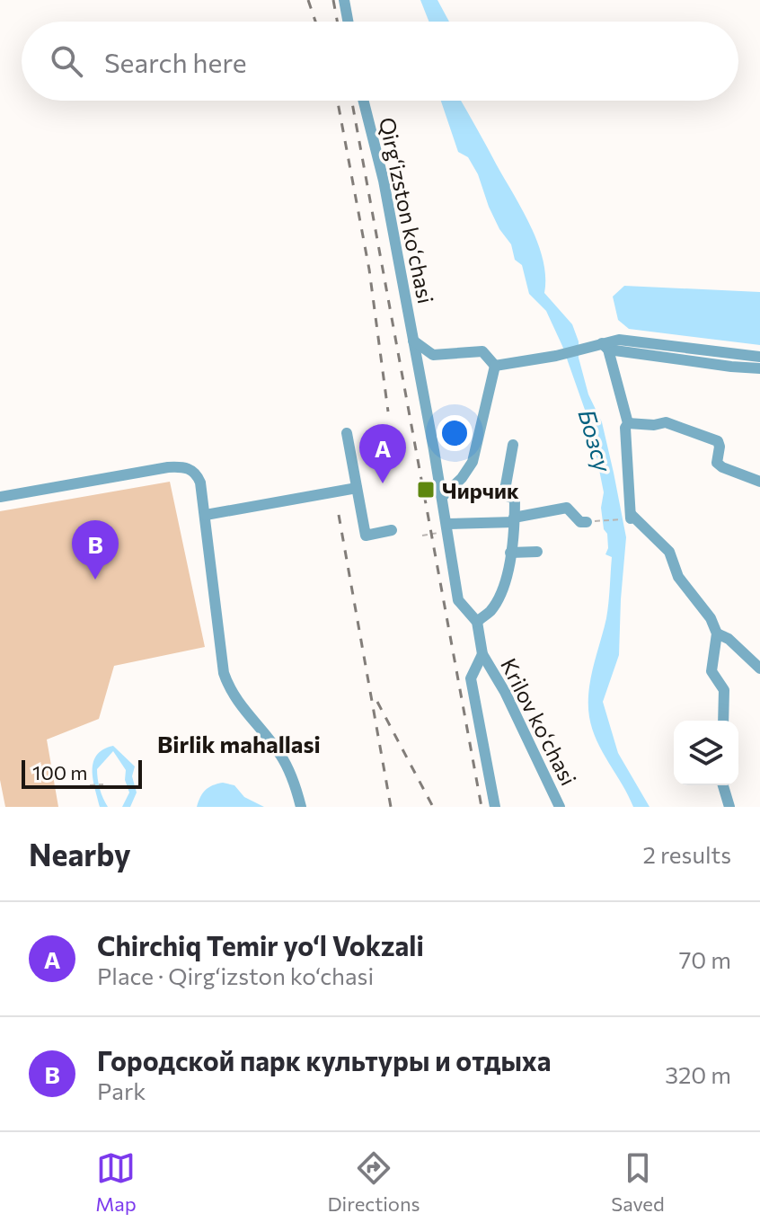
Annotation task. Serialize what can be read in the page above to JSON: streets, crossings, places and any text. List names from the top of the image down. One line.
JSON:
{"streets":{"street":["Qirg‘izston ko‘chasi","Krilov ko‘chasi"]},"crossings":[["Qirg‘izston ko‘chasi","Krilov ko‘chasi"]],"districts":["Birlik mahallasi"],"water":["Бозсу"],"places":{"transit":["Чирчик"]},"scale_bar":"100 m","page":{"search":"Search here","pins":["A","B"],"scale":"100 m","heading":["Nearby","2 results"],"list":[{"mark":"A","name":"Chirchiq Temir yo‘l Vokzali","note":"Place · Qirg‘izston ko‘chasi","value":"70 m"},{"mark":"B","name":"Городской парк культуры и отдыха","note":"Park","value":"320 m"}],"nav":["Map","Directions","Saved"]}}
